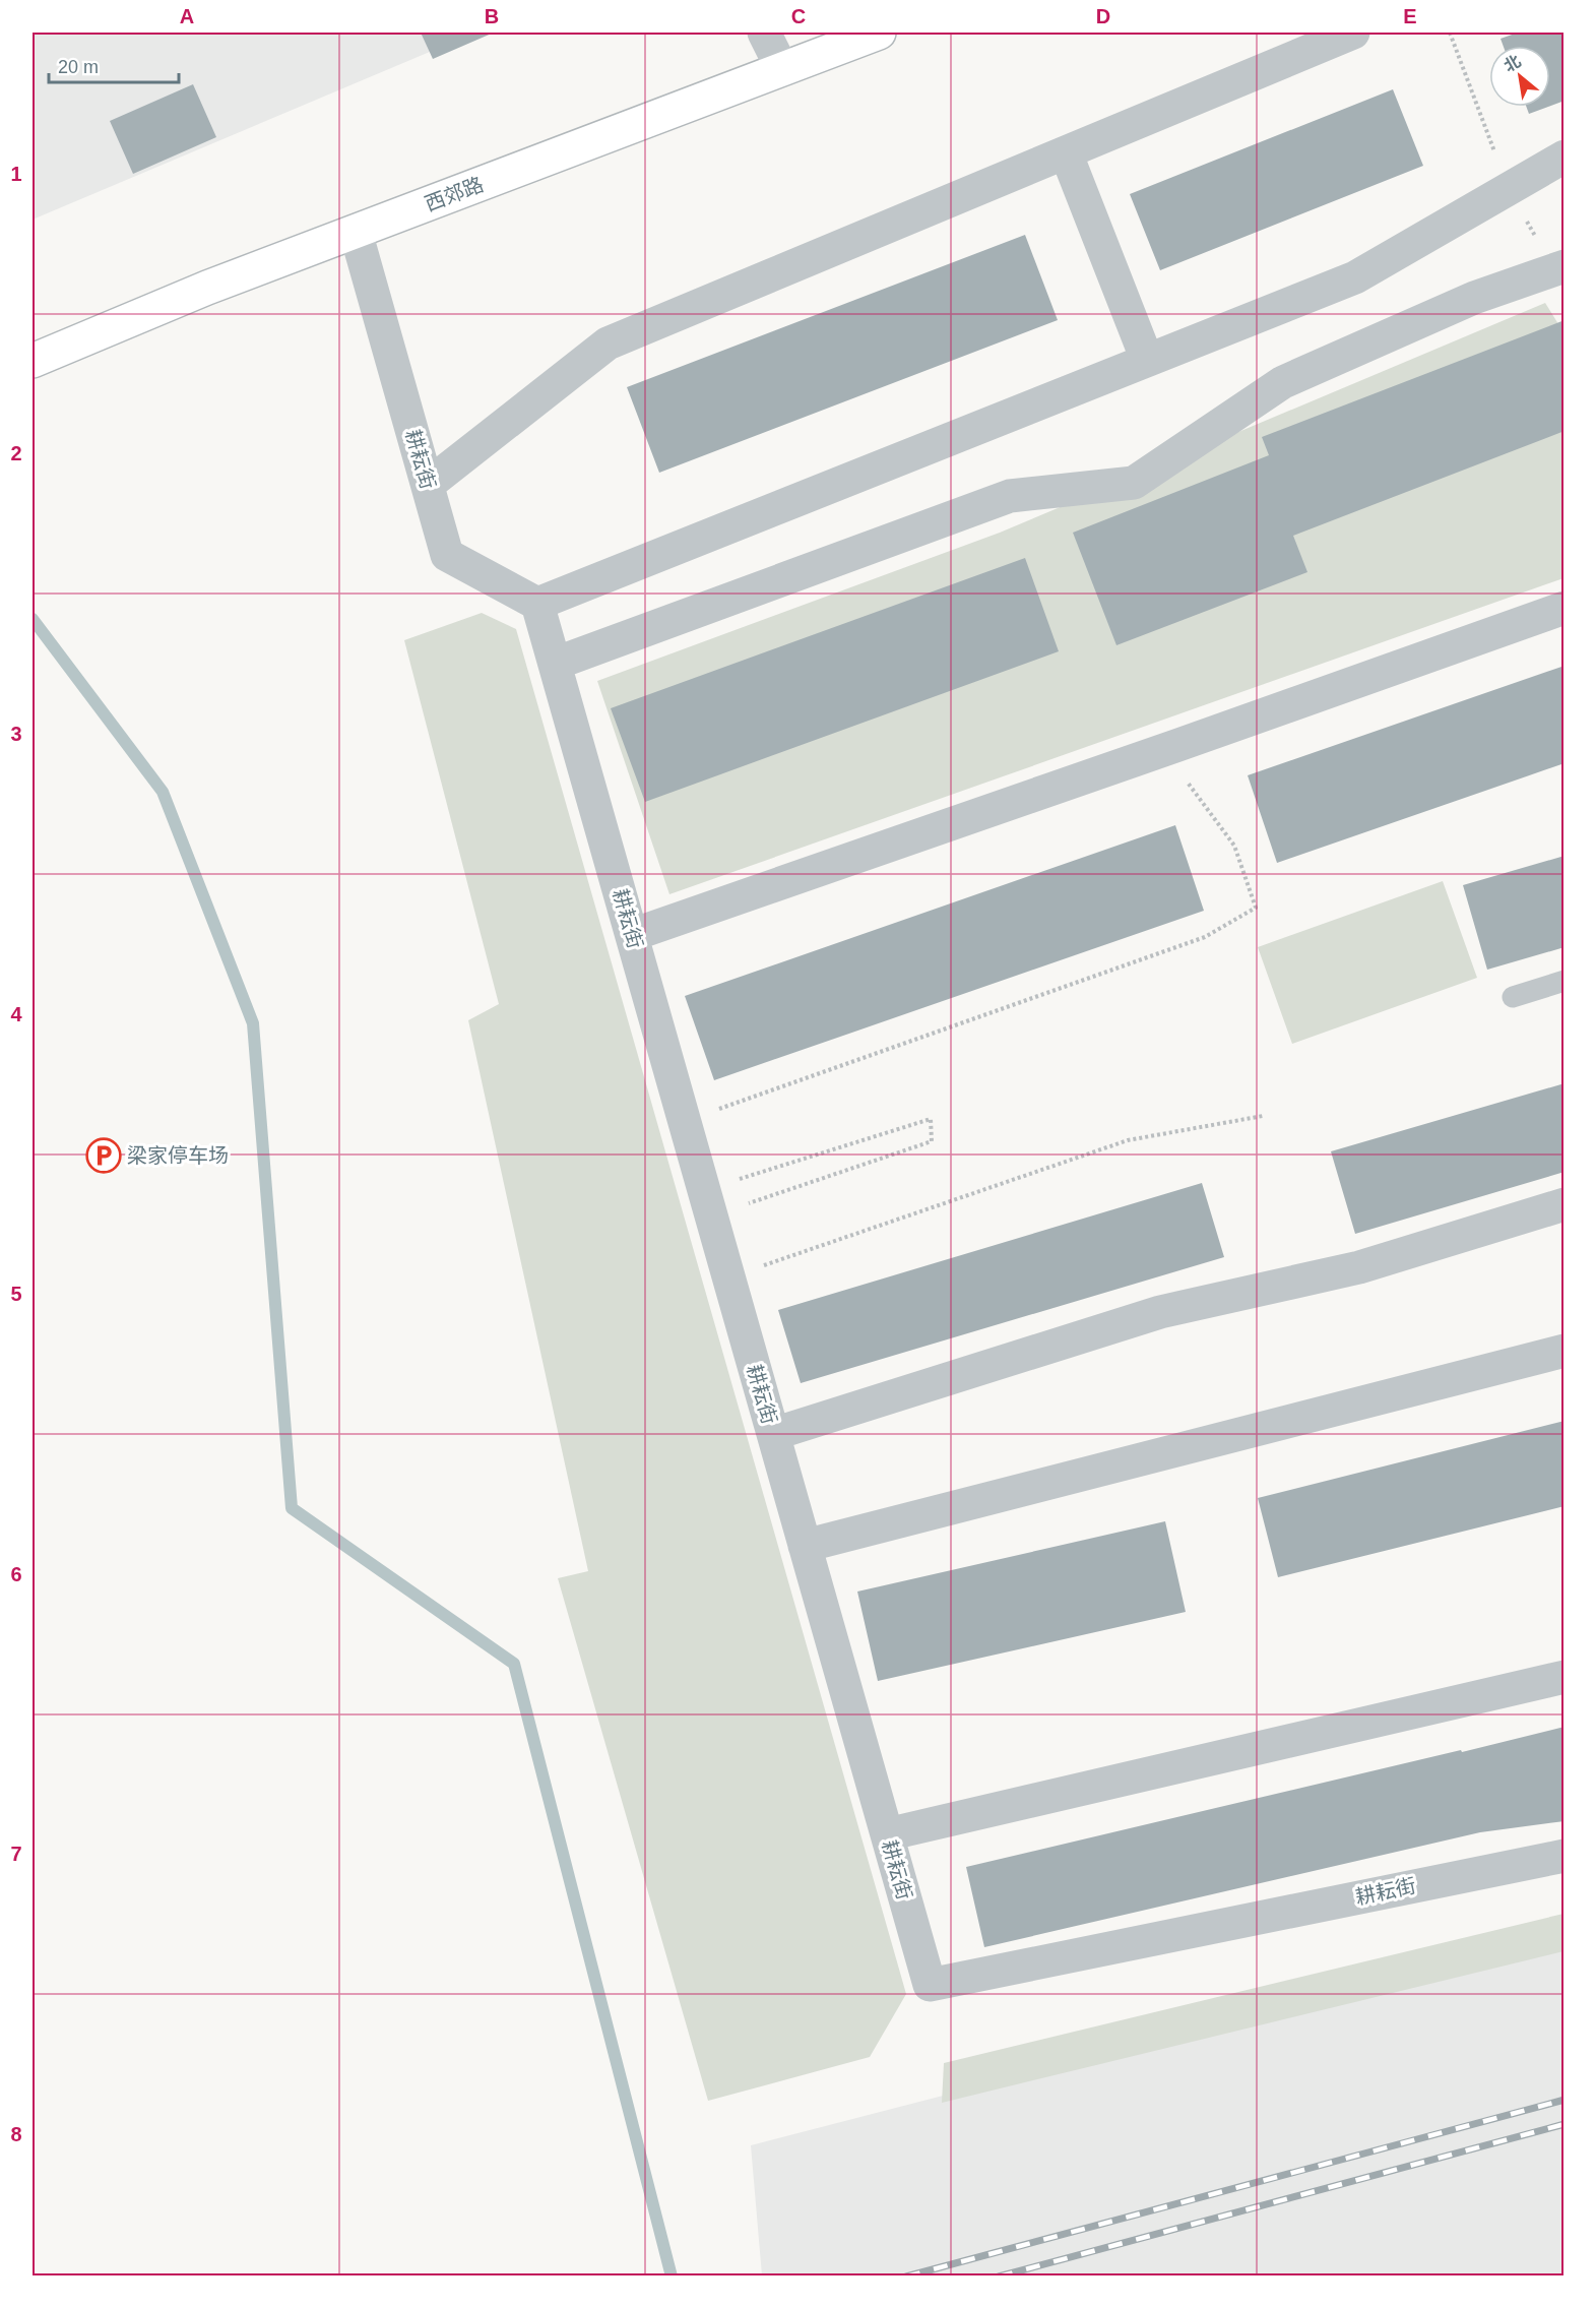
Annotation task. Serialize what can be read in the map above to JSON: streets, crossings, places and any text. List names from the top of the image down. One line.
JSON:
{"streets":{"main road":["西郊路"],"street":["耕耘街"]},"crossings":[["西郊路","耕耘街"]],"places":{"parking":["梁家停车场"]},"scale_bar":"20 m","north":"top left","grid":{"columns":["A","B","C","D","E"],"rows":["1","2","3","4","5","6","7","8"]}}
